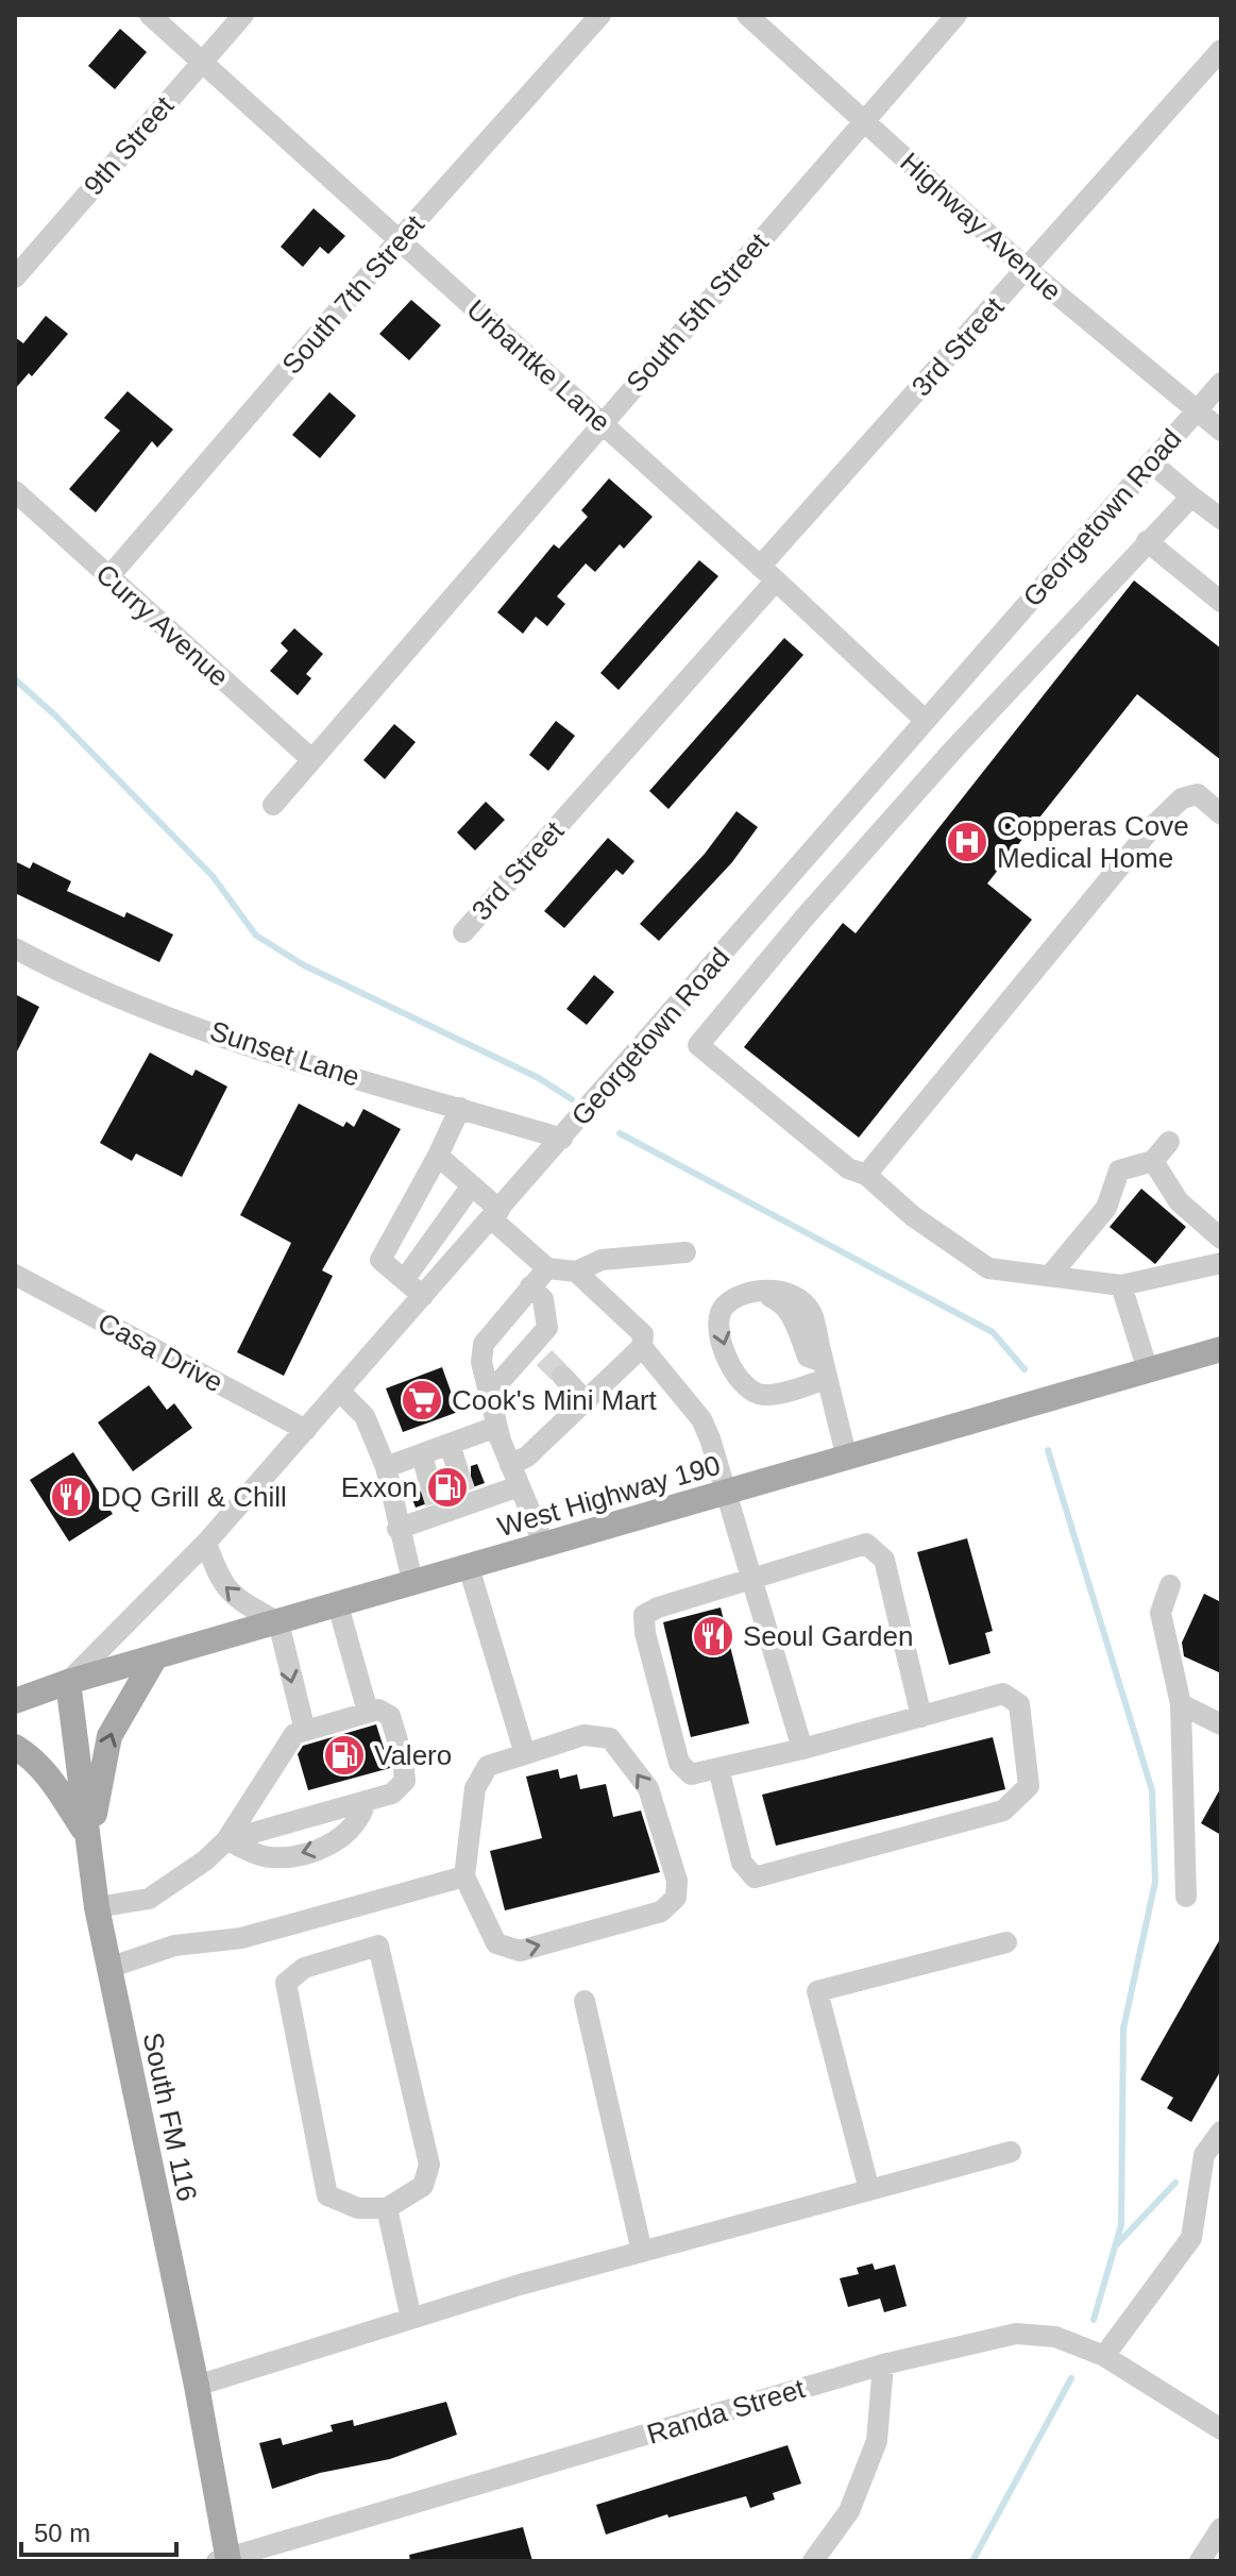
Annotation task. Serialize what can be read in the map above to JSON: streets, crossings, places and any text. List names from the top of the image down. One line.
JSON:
{"streets":{"main road":["West Highway 190","South FM 116"],"street":["9th Street","Highway Avenue","South 7th Street","South 5th Street","3rd Street","Urbantke Lane","Georgetown Road","Curry Avenue","Sunset Lane","Casa Drive","Randa Street"]},"crossings":[["9th Street","Urbantke Lane"],["Highway Avenue","South 5th Street"],["Highway Avenue","3rd Street"],["Highway Avenue","Georgetown Road"],["South 7th Street","Urbantke Lane"],["South 7th Street","Curry Avenue"],["South 5th Street","Urbantke Lane"],["South 5th Street","Curry Avenue"],["3rd Street","Urbantke Lane"],["Urbantke Lane","Georgetown Road"],["Georgetown Road","Sunset Lane"],["Georgetown Road","Casa Drive"],["Georgetown Road","West Highway 190"],["Georgetown Road","South FM 116"],["West Highway 190","South FM 116"],["South FM 116","Randa Street"]],"places":{"hospital":["Copperas Cove Medical Home"],"supermarket":["Cook's Mini Mart"],"fuel station":["Exxon","Valero"],"restaurant":["DQ Grill & Chill","Seoul Garden"]},"scale_bar":"50 m"}
